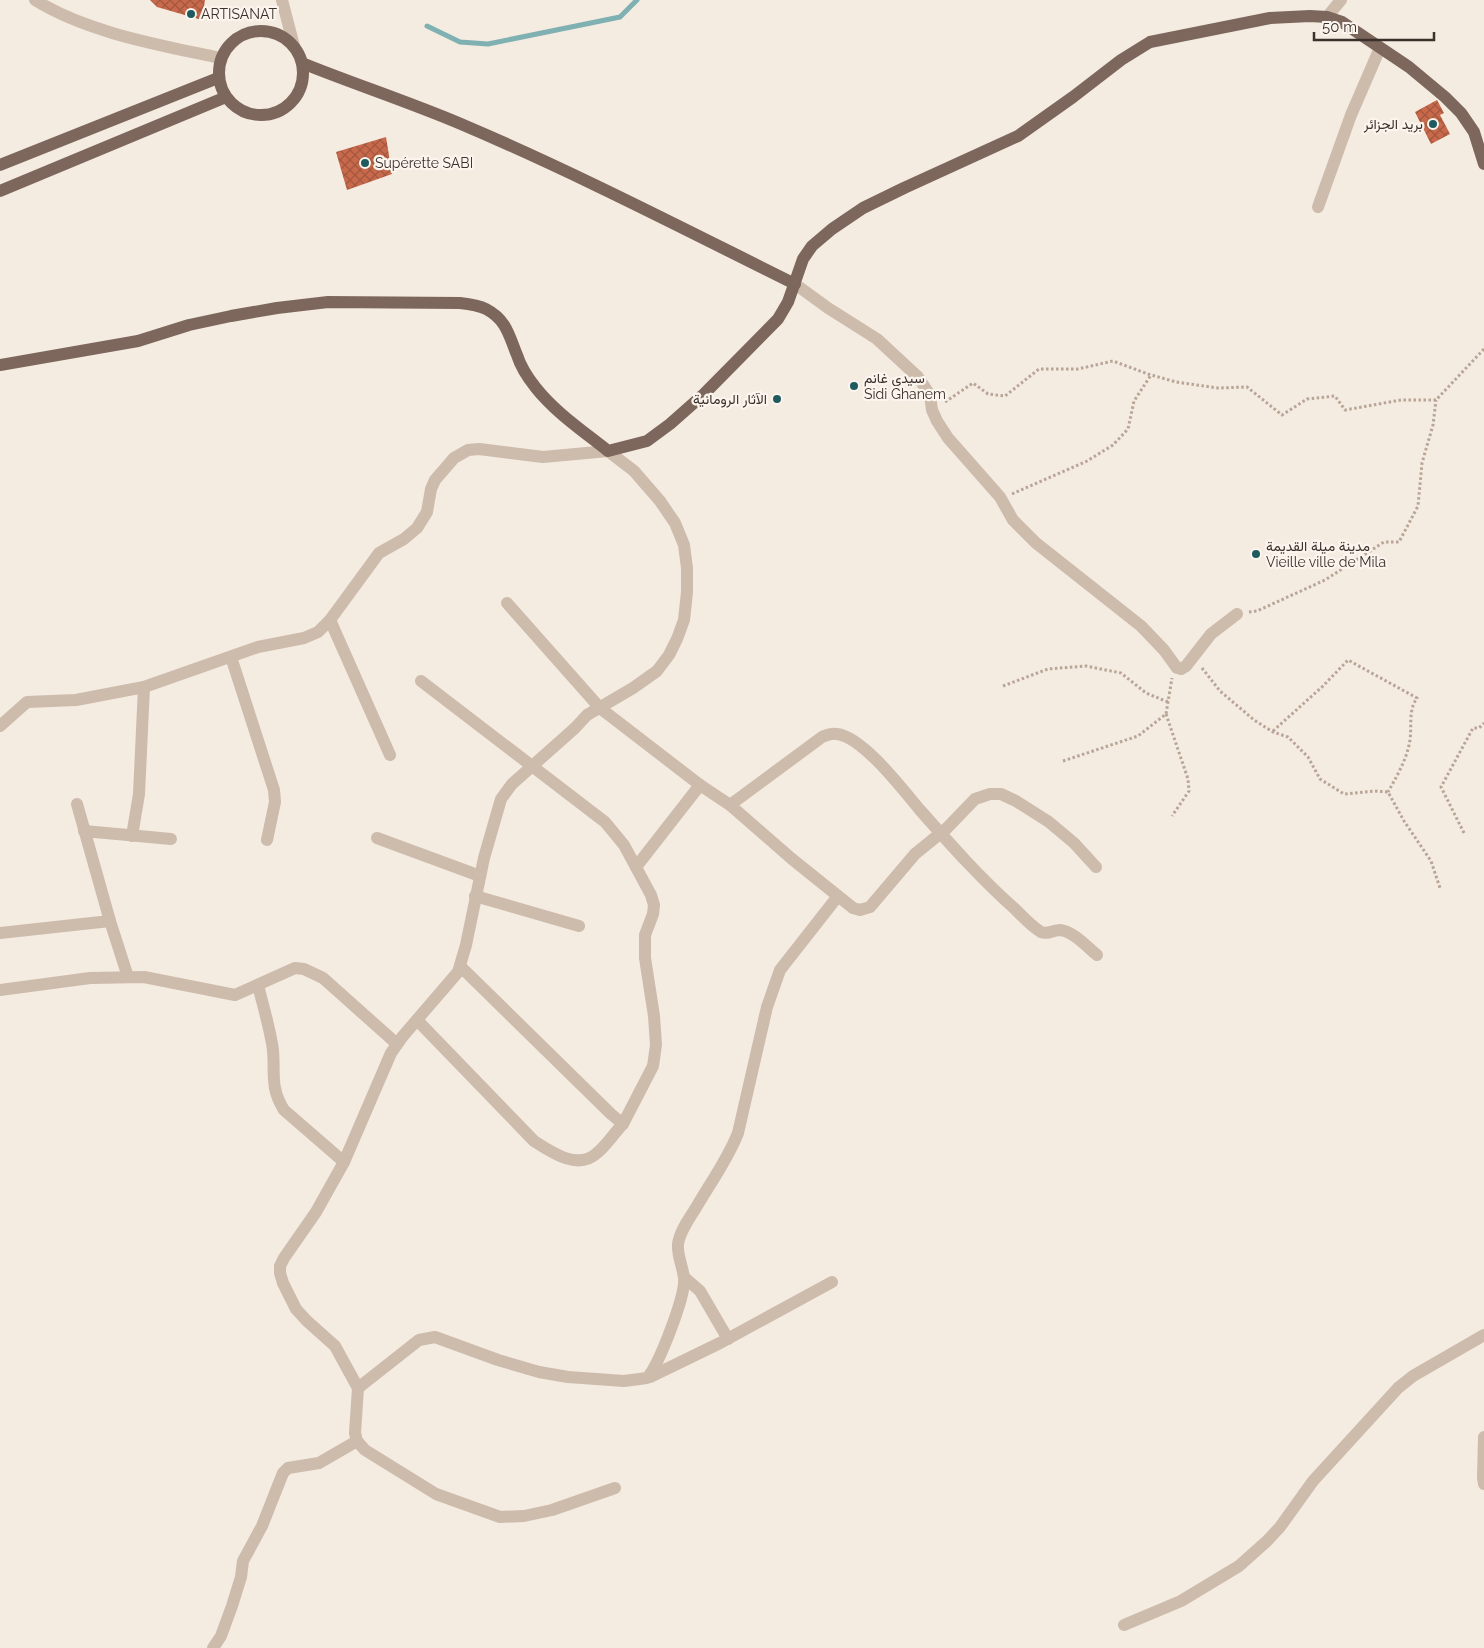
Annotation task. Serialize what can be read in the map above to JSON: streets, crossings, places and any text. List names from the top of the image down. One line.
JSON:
{"places":["ARTISANAT","بريد الجزائر","Supérette SABI","سيدي غانم Sidi Ghanem","الآثار الرومانية","مدينة ميلة القديمة Vieille ville de Mila"],"scale_bar":"50 m"}
